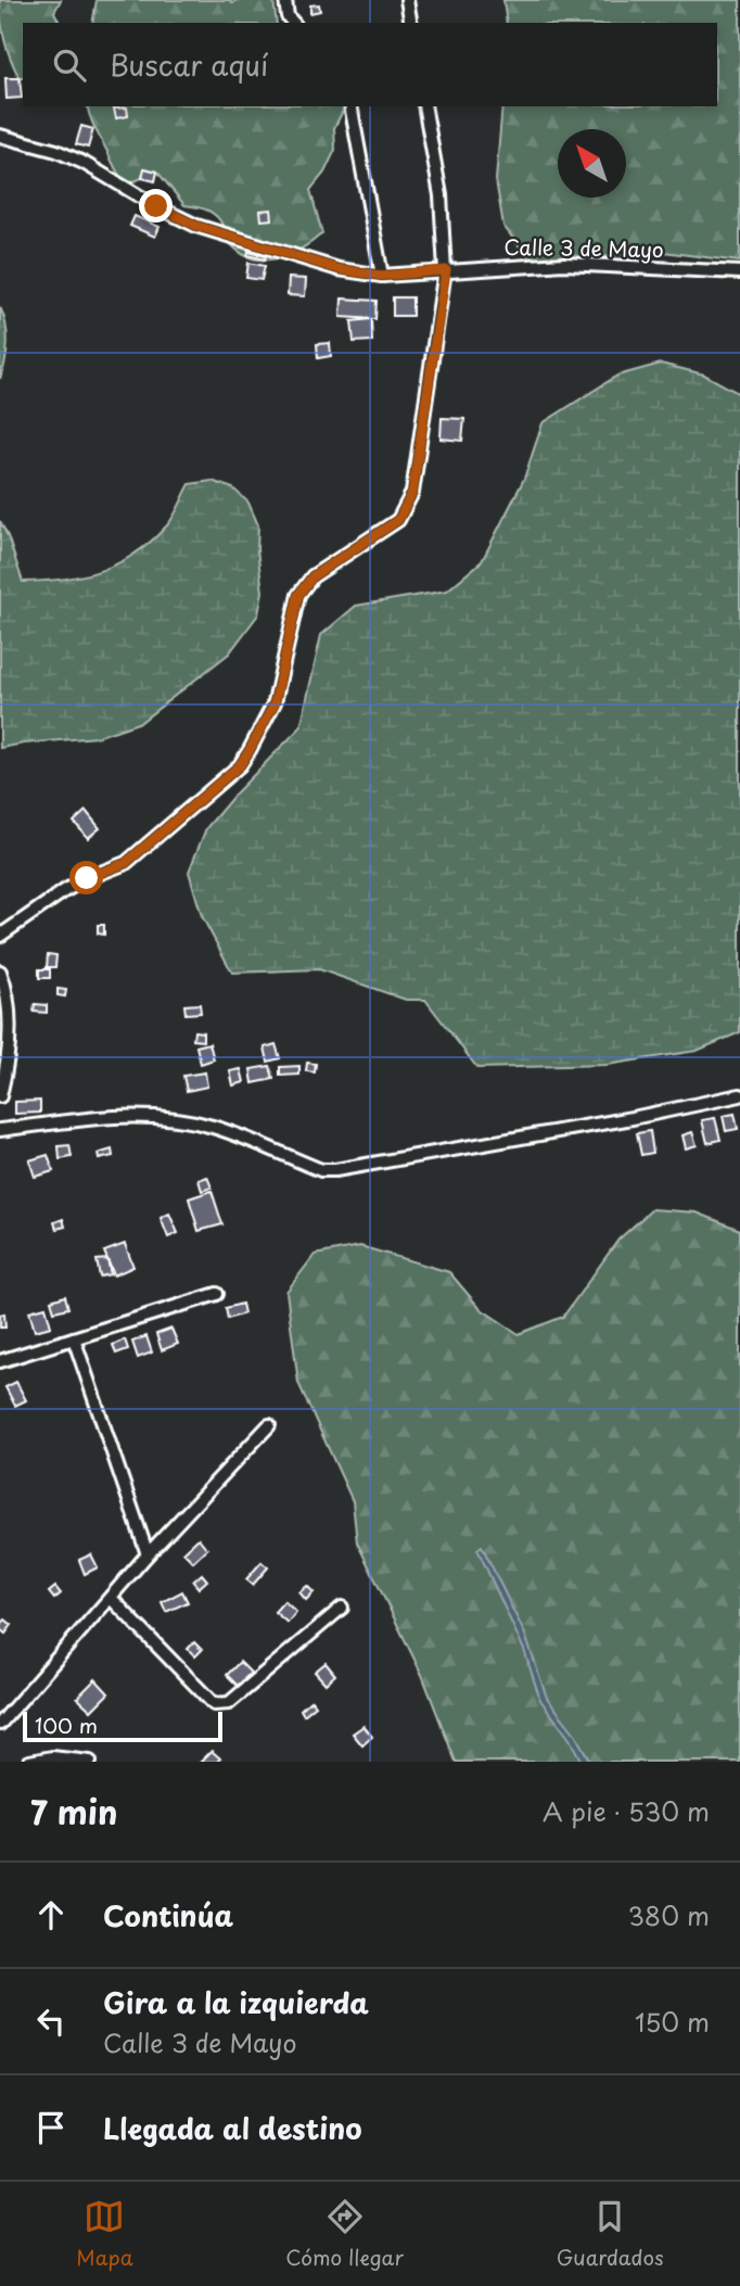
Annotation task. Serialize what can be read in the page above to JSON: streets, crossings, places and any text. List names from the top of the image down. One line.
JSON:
{"streets":{"street":["Calle 3 de Mayo"]},"scale_bar":"100 m","north":"top left","page":{"search":"Buscar aquí","scale":"100 m","heading":["7 min","A pie · 530 m"],"list":[["Continúa","380 m"],["Gira a la izquierda","Calle 3 de Mayo","150 m"],"Llegada al destino"],"nav":["Mapa","Cómo llegar","Guardados"]}}
